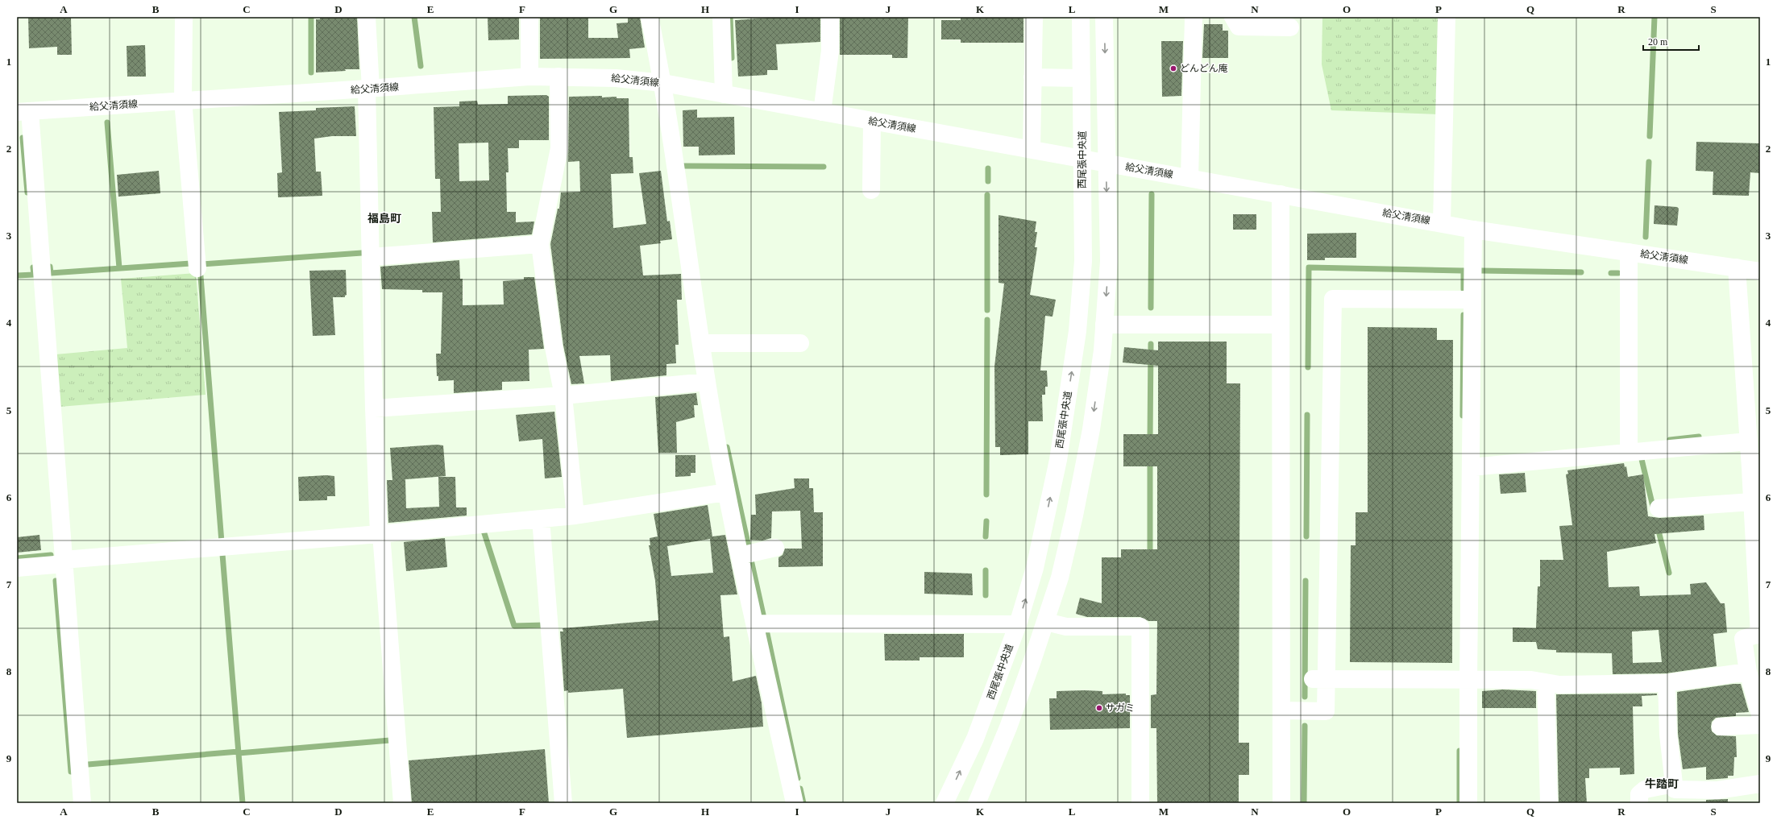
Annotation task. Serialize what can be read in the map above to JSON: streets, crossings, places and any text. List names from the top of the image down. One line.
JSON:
{"streets":{"street":["給父清須線","西尾張中央道"]},"crossings":[["給父清須線","西尾張中央道"]],"districts":["福島町","牛踏町"],"places":["どんどん庵","サガミ"],"scale_bar":"20 m","grid":{"columns":["A","B","C","D","E","F","G","H","I","J","K","L","M","N","O","P","Q","R","S"],"rows":["1","2","3","4","5","6","7","8","9"]}}
